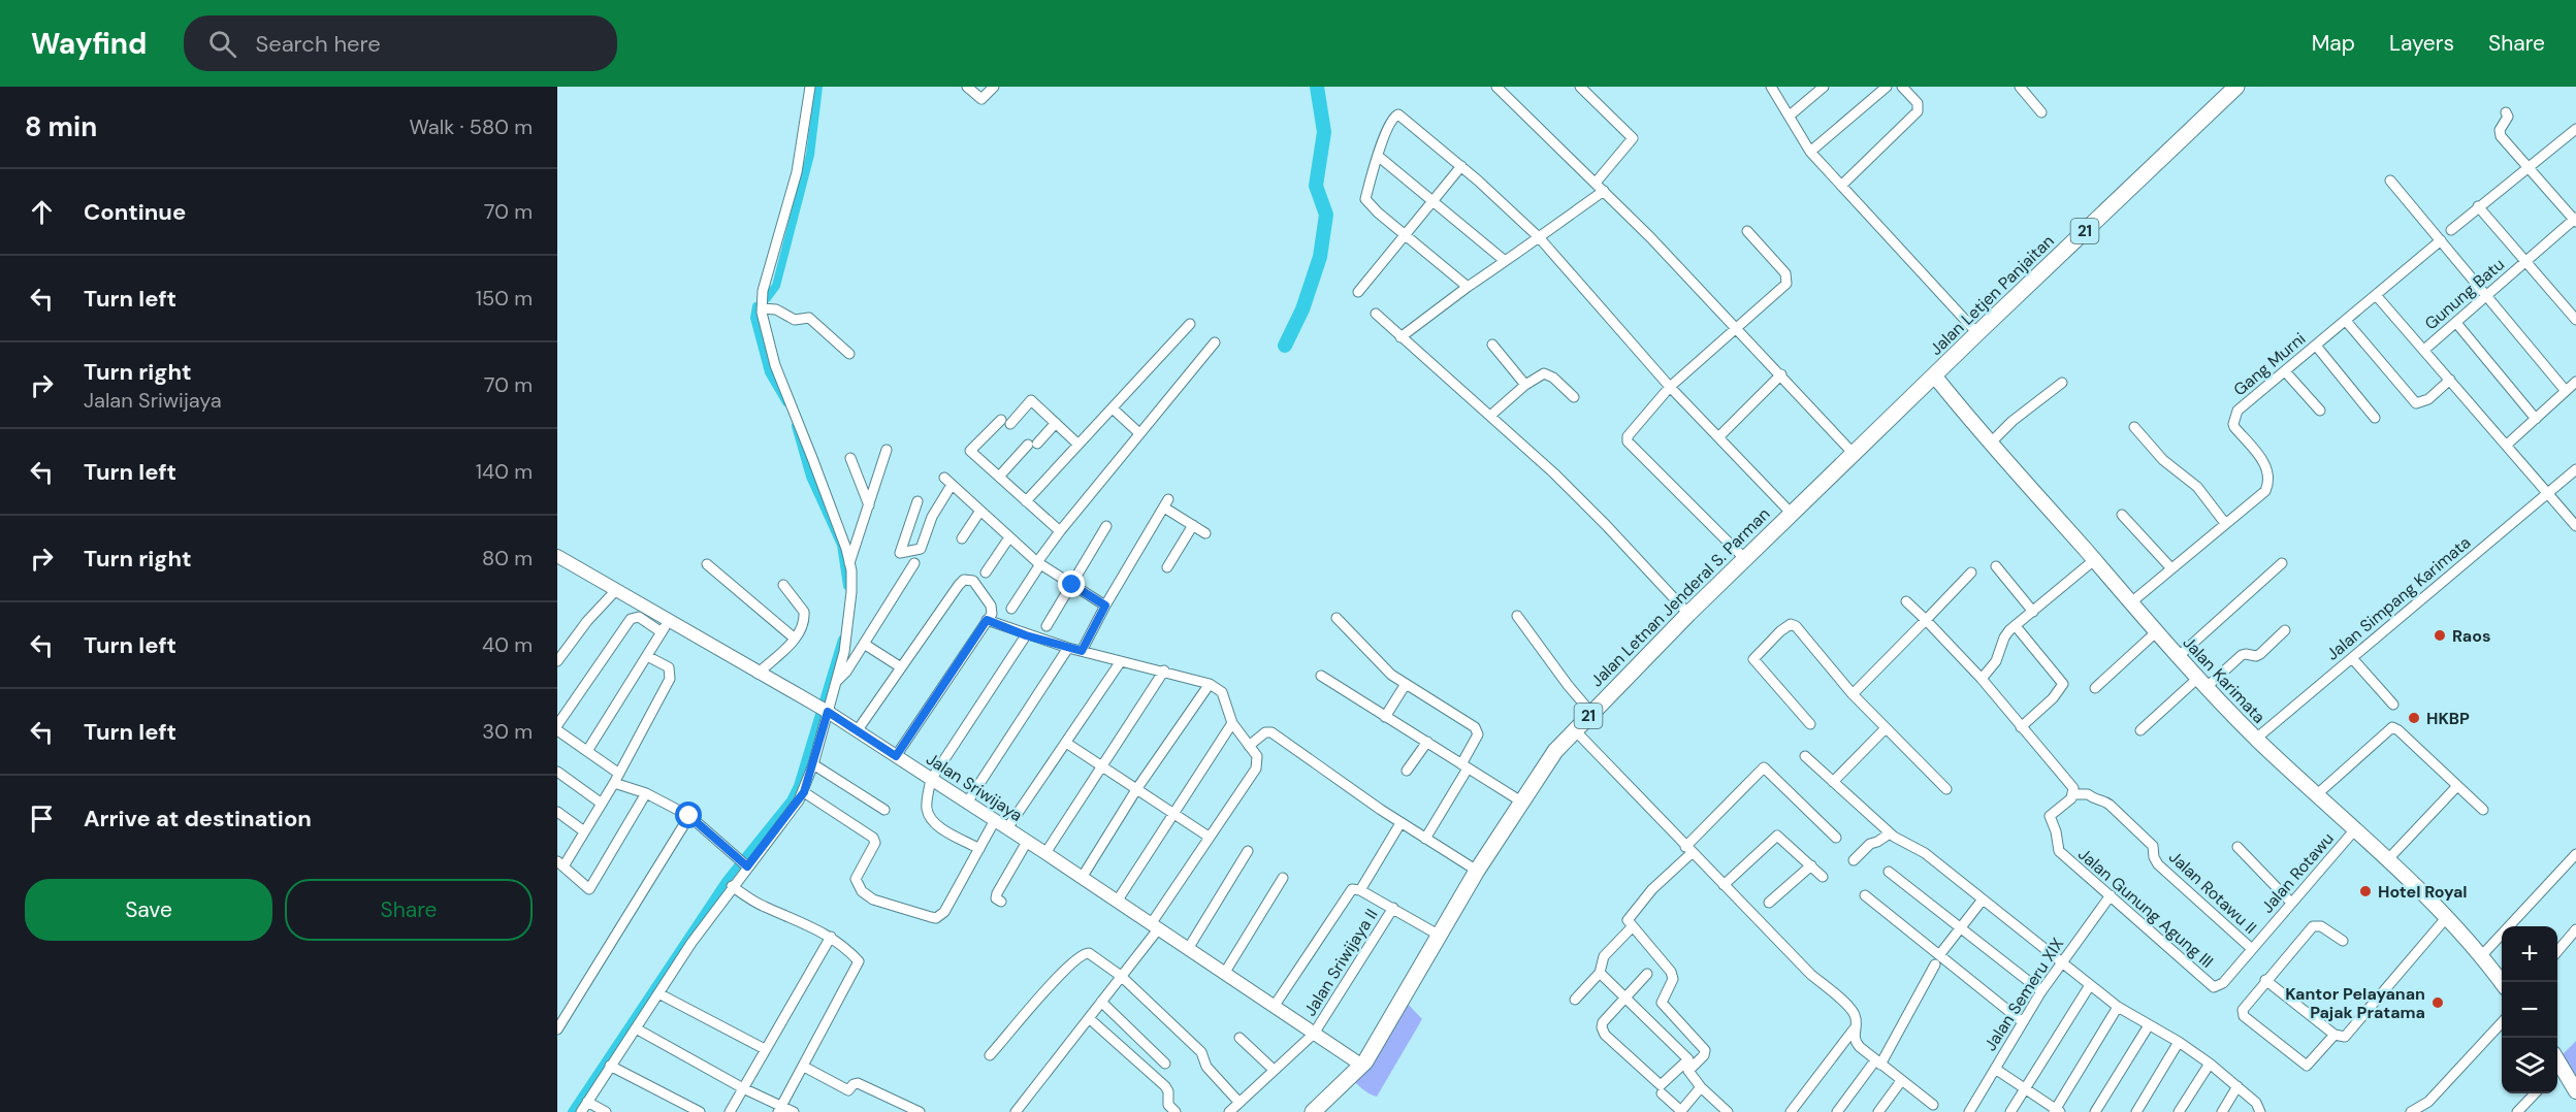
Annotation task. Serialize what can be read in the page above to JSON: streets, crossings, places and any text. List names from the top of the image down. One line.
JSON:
{"streets":{"highway":["21","Jalan Letjen Panjaitan","Jalan Letnan Jenderal S. Parman"],"main road":["Jalan Karimata"],"street":["Gunung Batu","Gang Murni","Jalan Simpang Karimata","Jalan Sriwijaya","Jalan Rotawu","Jalan Rotawu II","Jalan Gunung Agung III","Jalan Sriwijaya II","Jalan Semeru XIX"]},"crossings":[["Gunung Batu","Gang Murni"],["Gunung Batu","Jalan Simpang Karimata"],["Jalan Letjen Panjaitan","Jalan Letnan Jenderal S. Parman"],["Jalan Letjen Panjaitan","Jalan Karimata"],["Gang Murni","Jalan Karimata"],["Jalan Letnan Jenderal S. Parman","Jalan Karimata"],["Jalan Letnan Jenderal S. Parman","Jalan Sriwijaya"],["Jalan Simpang Karimata","Jalan Karimata"],["Jalan Karimata","Jalan Rotawu"],["Jalan Sriwijaya","Jalan Sriwijaya II"],["Jalan Rotawu","Jalan Rotawu II"],["Jalan Rotawu","Jalan Gunung Agung III"],["Jalan Rotawu II","Jalan Gunung Agung III"],["Jalan Gunung Agung III","Jalan Semeru XIX"]],"places":["Raos","HKBP","Hotel Royal","Kantor Pelayanan Pajak Pratama"],"page":{"header":"Wayfind","search":"Search here","nav":["Map","Layers","Share"],"heading":["8 min","Walk · 580 m"],"list":[["Continue","70 m"],["Turn left","150 m"],["Turn right","Jalan Sriwijaya","70 m"],["Turn left","140 m"],["Turn right","80 m"],["Turn left","40 m"],["Turn left","30 m"],"Arrive at destination"],"buttons":["Save","Share"],"map_buttons":["+","−"]}}
